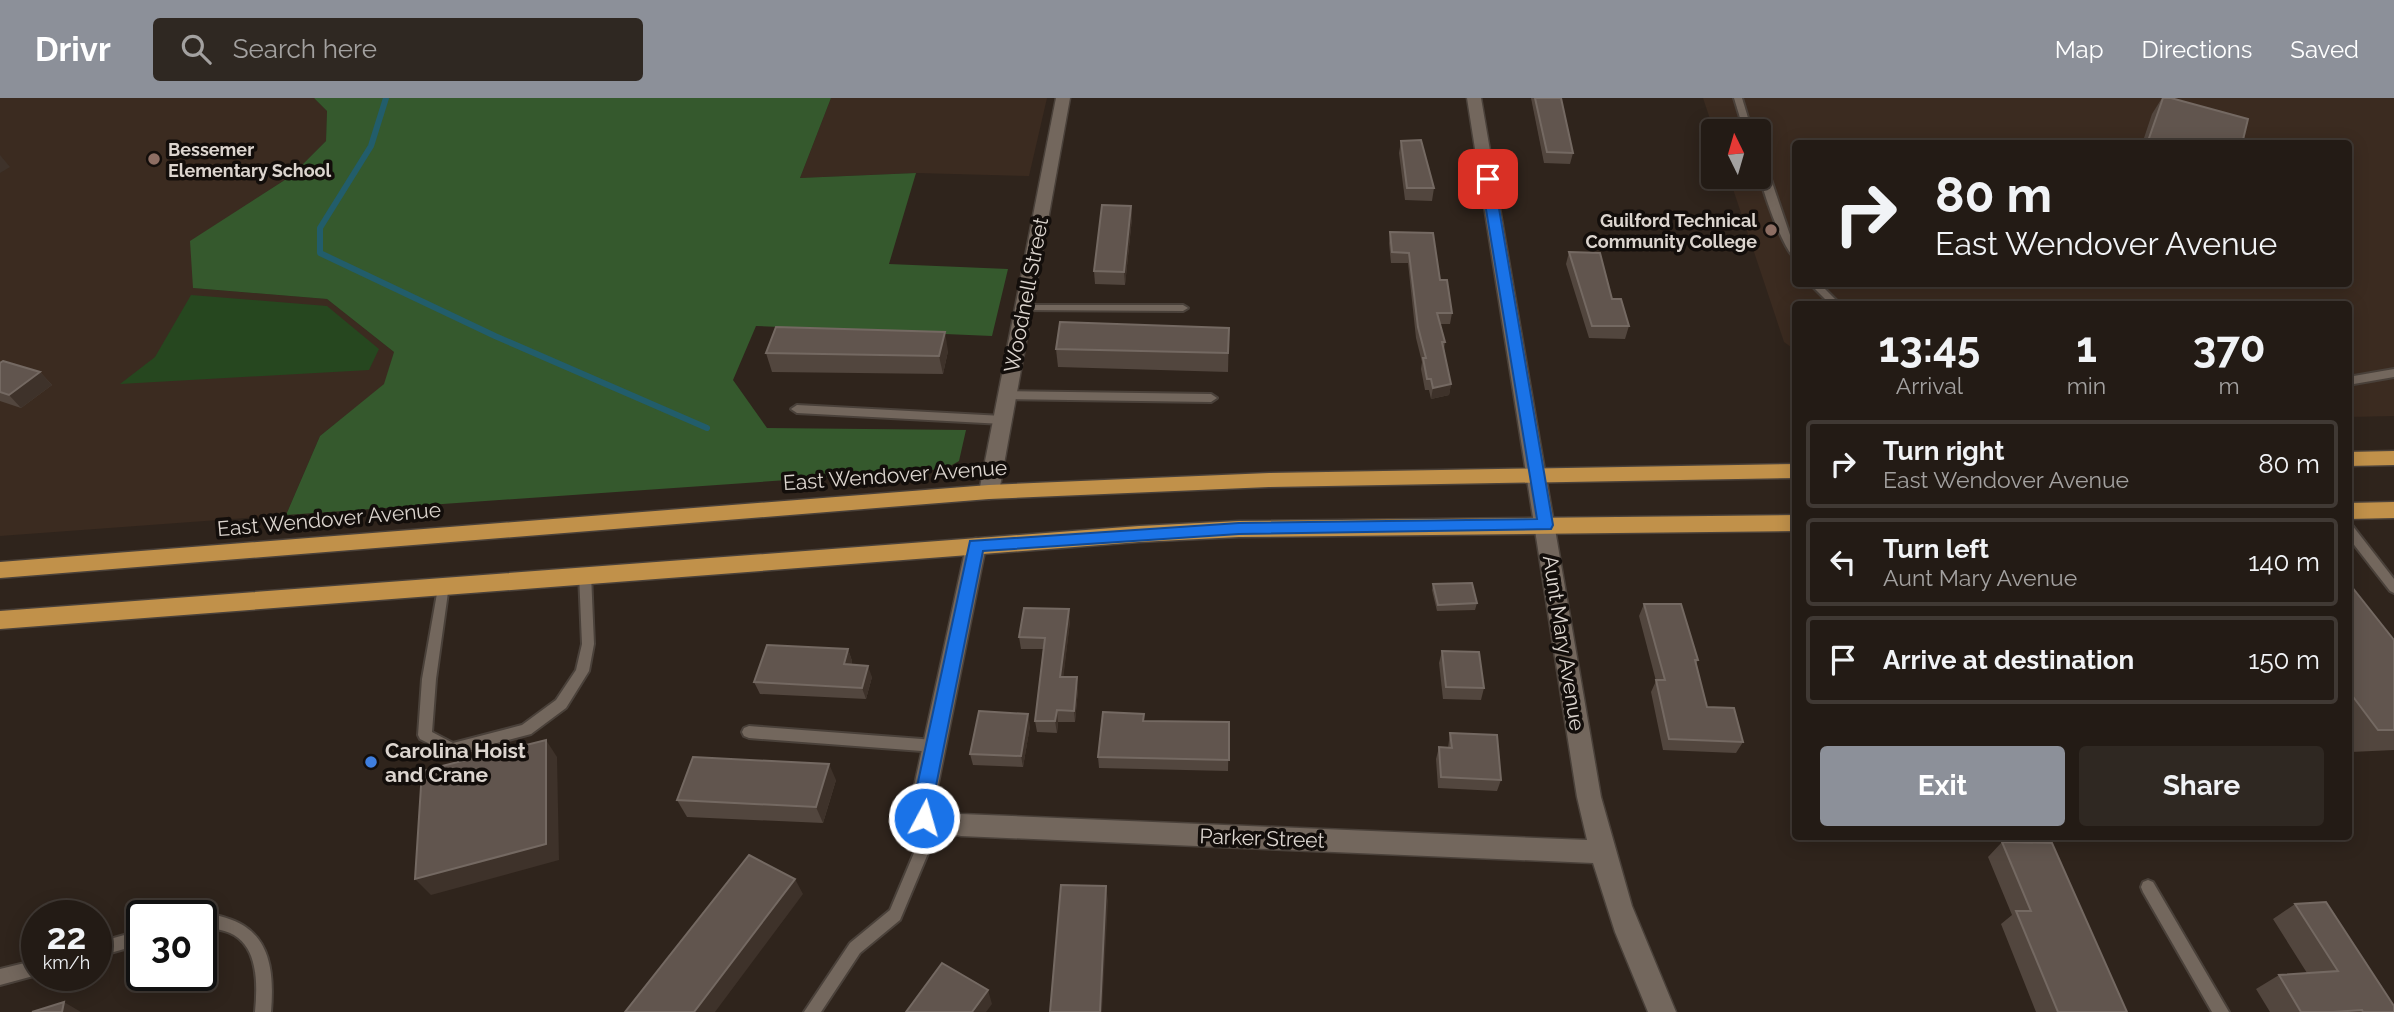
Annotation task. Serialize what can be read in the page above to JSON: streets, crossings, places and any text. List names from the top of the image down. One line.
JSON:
{"streets":{"highway":["East Wendover Avenue"],"street":["Woodnell Street","Aunt Mary Avenue","Parker Street"]},"crossings":[["Woodnell Street","East Wendover Avenue"],["East Wendover Avenue","Aunt Mary Avenue"],["Aunt Mary Avenue","Parker Street"]],"places":["Bessemer Elementary School","Guilford Technical Community College","Carolina Hoist and Crane"],"north":"top","page":{"header":"Drivr","search":"Search here","nav":["Map","Directions","Saved"],"turn":["80 m","East Wendover Avenue"],"eta":["13:45","Arrival","1","min","370","m"],"list":[{"name":"Turn right","note":"East Wendover Avenue","value":"80 m"},{"name":"Turn left","note":"Aunt Mary Avenue","value":"140 m"},{"name":"Arrive at destination","value":"150 m"}],"buttons":["Exit","Share"],"speed":"22 km/h","limit":"30"}}
